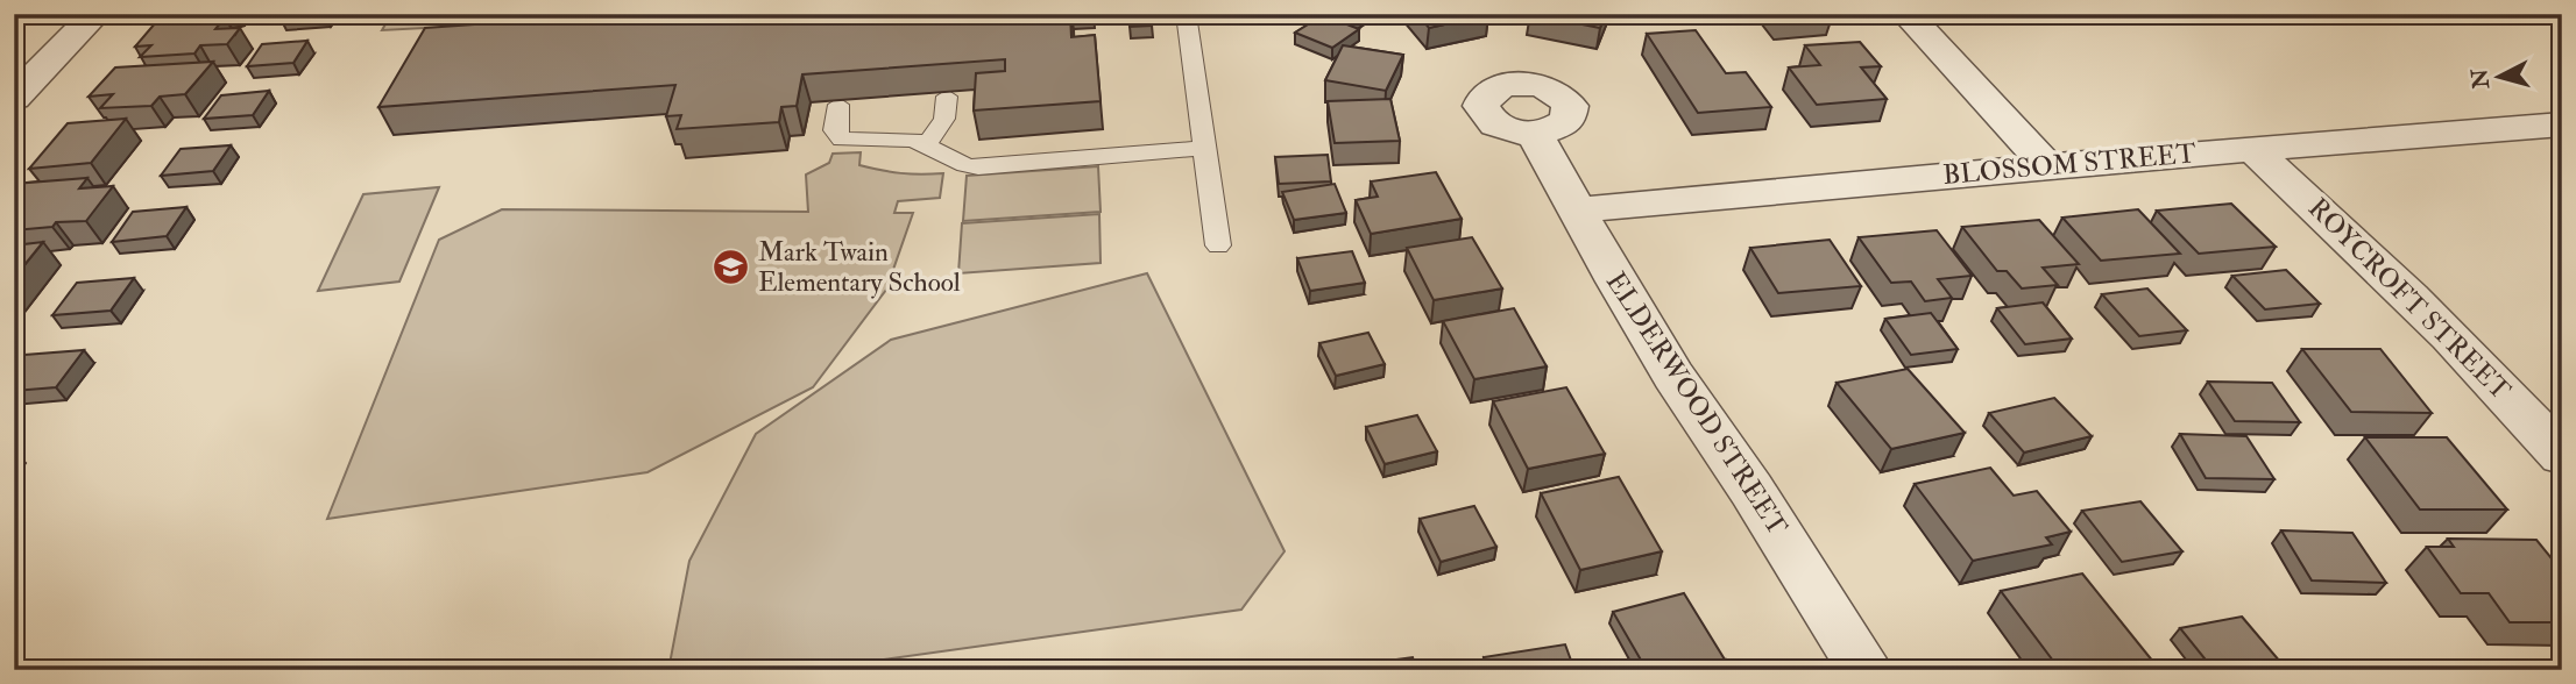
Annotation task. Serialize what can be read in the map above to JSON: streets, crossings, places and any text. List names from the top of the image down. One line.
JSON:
{"streets":{"street":["BLOSSOM STREET","ROYCROFT STREET","ELDERWOOD STREET"]},"crossings":[["BLOSSOM STREET","ROYCROFT STREET"],["BLOSSOM STREET","ELDERWOOD STREET"]],"places":{"school or university":["Mark Twain Elementary School"]},"north":"left"}
